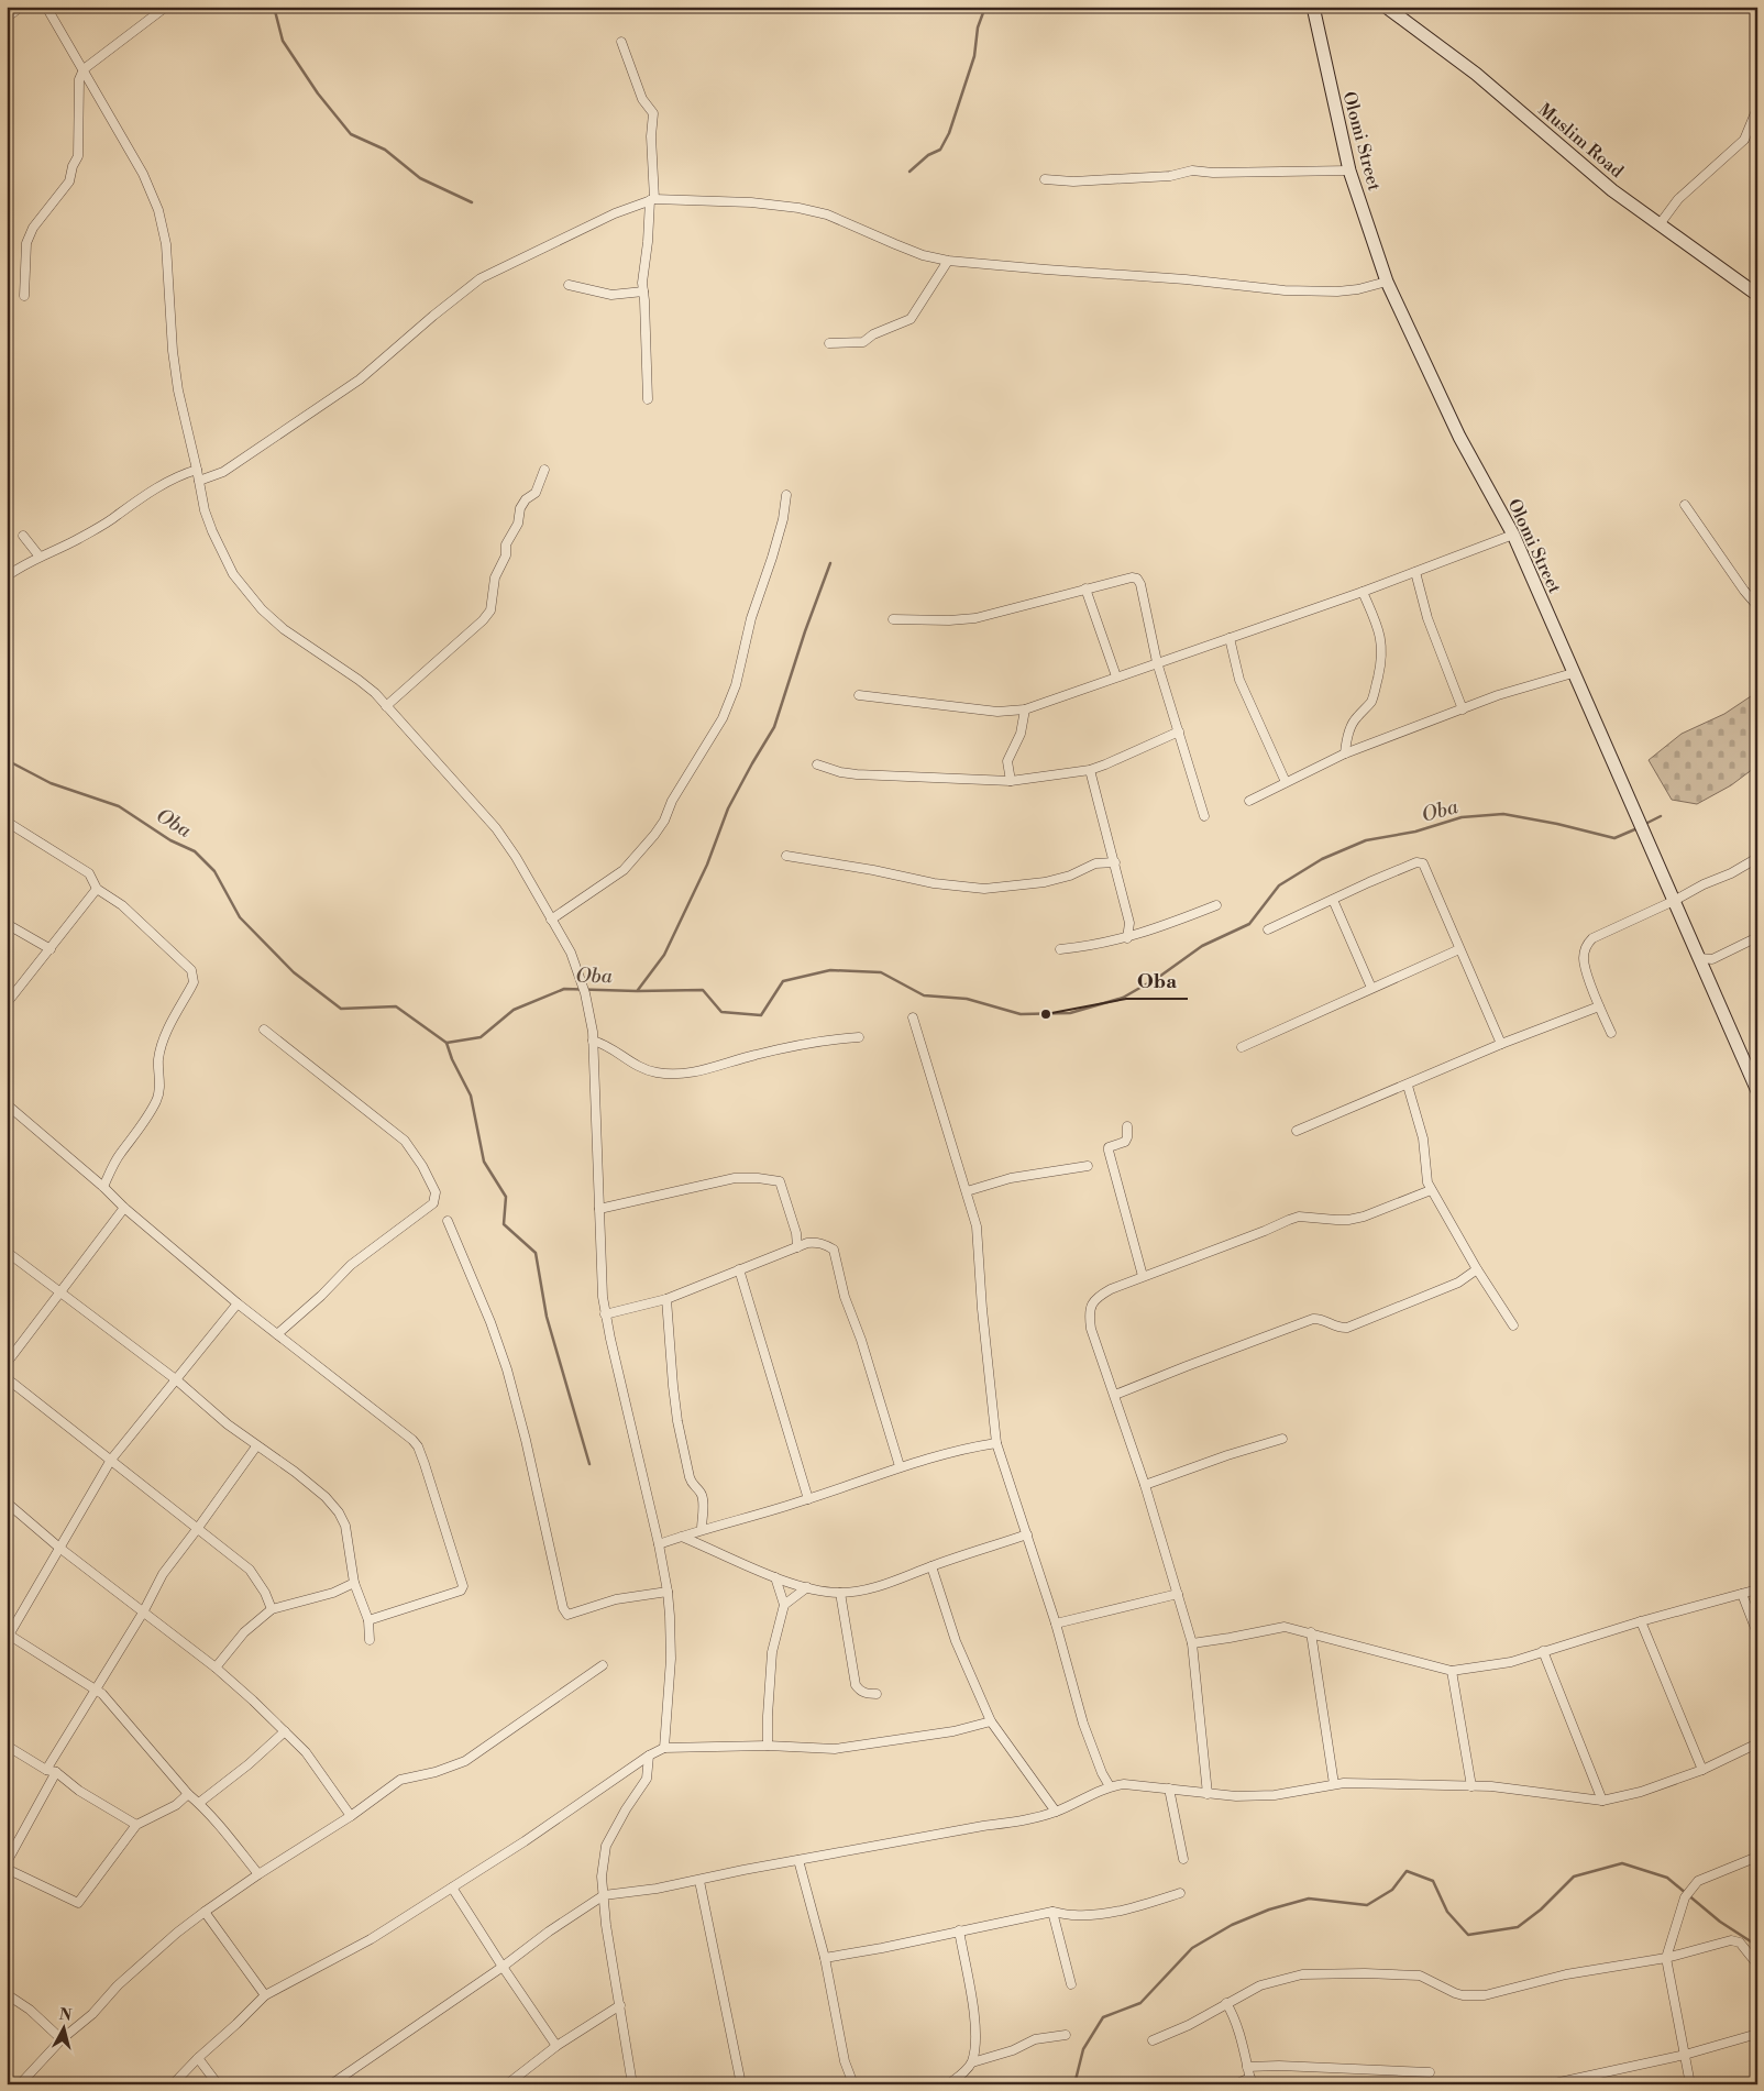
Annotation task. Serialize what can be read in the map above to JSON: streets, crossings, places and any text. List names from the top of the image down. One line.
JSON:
{"streets":{"main road":["Muslim Road","Olomi Street"]},"water":["Oba"],"places":["Oba"],"north":"top"}
